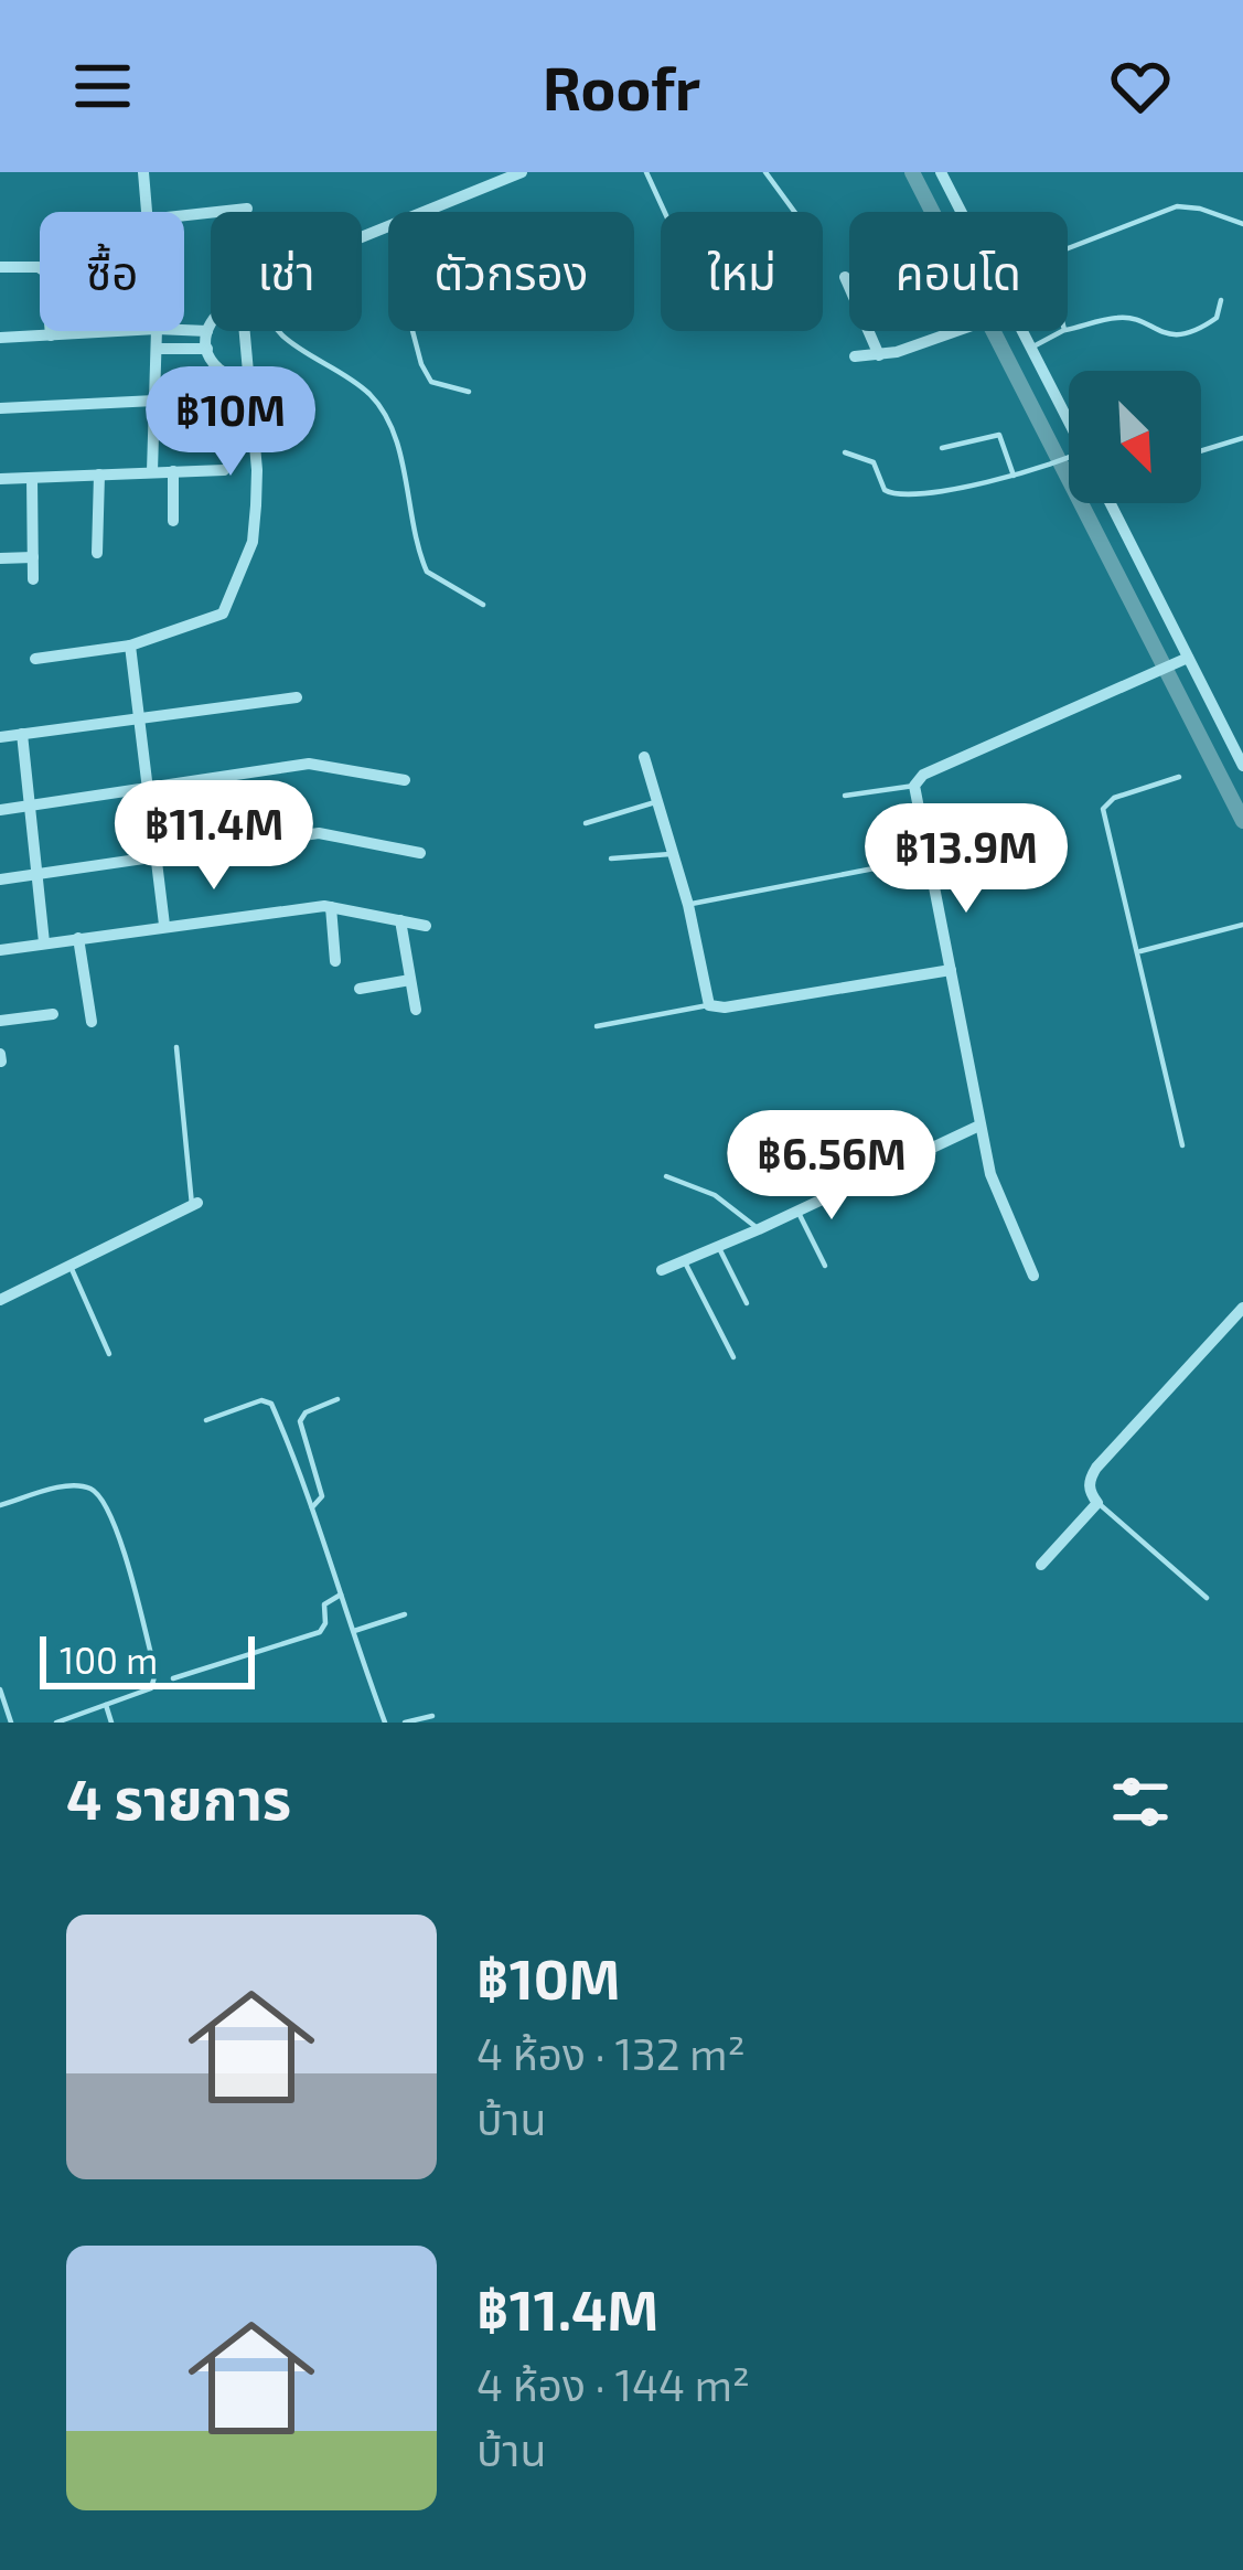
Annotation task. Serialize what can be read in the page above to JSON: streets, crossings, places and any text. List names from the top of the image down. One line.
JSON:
{"scale_bar":"100 m","north":"bottom right","page":{"header":"Roofr","chip":["ซื้อ","เช่า","ตัวกรอง","ใหม่","คอนโด"],"price":["฿10M","฿11.4M","฿13.9M","฿6.56M"],"scale":"100 m","heading":"4 รายการ","list":[{"name":"฿10M","note":"4 ห้อง · 132 m² · บ้าน"},{"name":"฿11.4M","note":"4 ห้อง · 144 m² · บ้าน"}]}}
